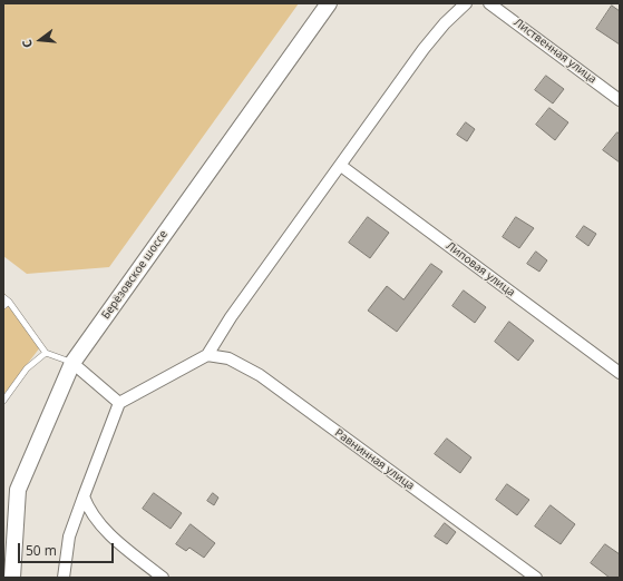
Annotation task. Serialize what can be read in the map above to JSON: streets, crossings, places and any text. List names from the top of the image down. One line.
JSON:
{"streets":{"street":["Лиственная улица","Липовая улица","Берёзовское шоссе","Равнинная улица"]},"scale_bar":"50 m","north":"left"}
